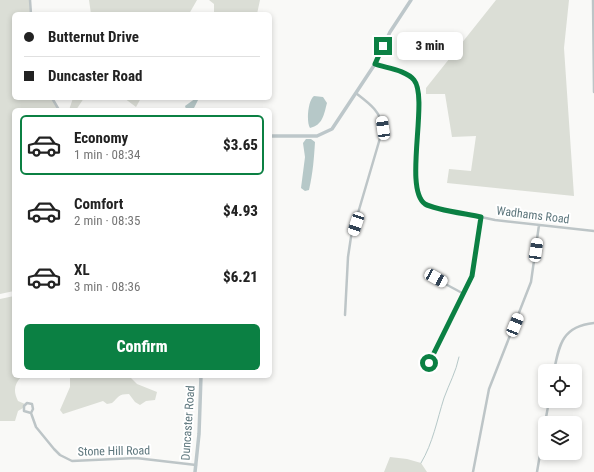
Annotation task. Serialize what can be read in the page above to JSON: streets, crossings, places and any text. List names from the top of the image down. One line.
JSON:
{"streets":{"street":["Wadhams Road","Duncaster Road","Stone Hill Road"]},"crossings":[["Duncaster Road","Stone Hill Road"]],"page":{"banner":["Butternut Drive","Duncaster Road"],"bubble":"3 min","list":[{"name":"Economy","note":"1 min · 08:34","value":"$3.65"},{"name":"Comfort","note":"2 min · 08:35","value":"$4.93"},{"name":"XL","note":"3 min · 08:36","value":"$6.21"}],"buttons":"Confirm"}}
